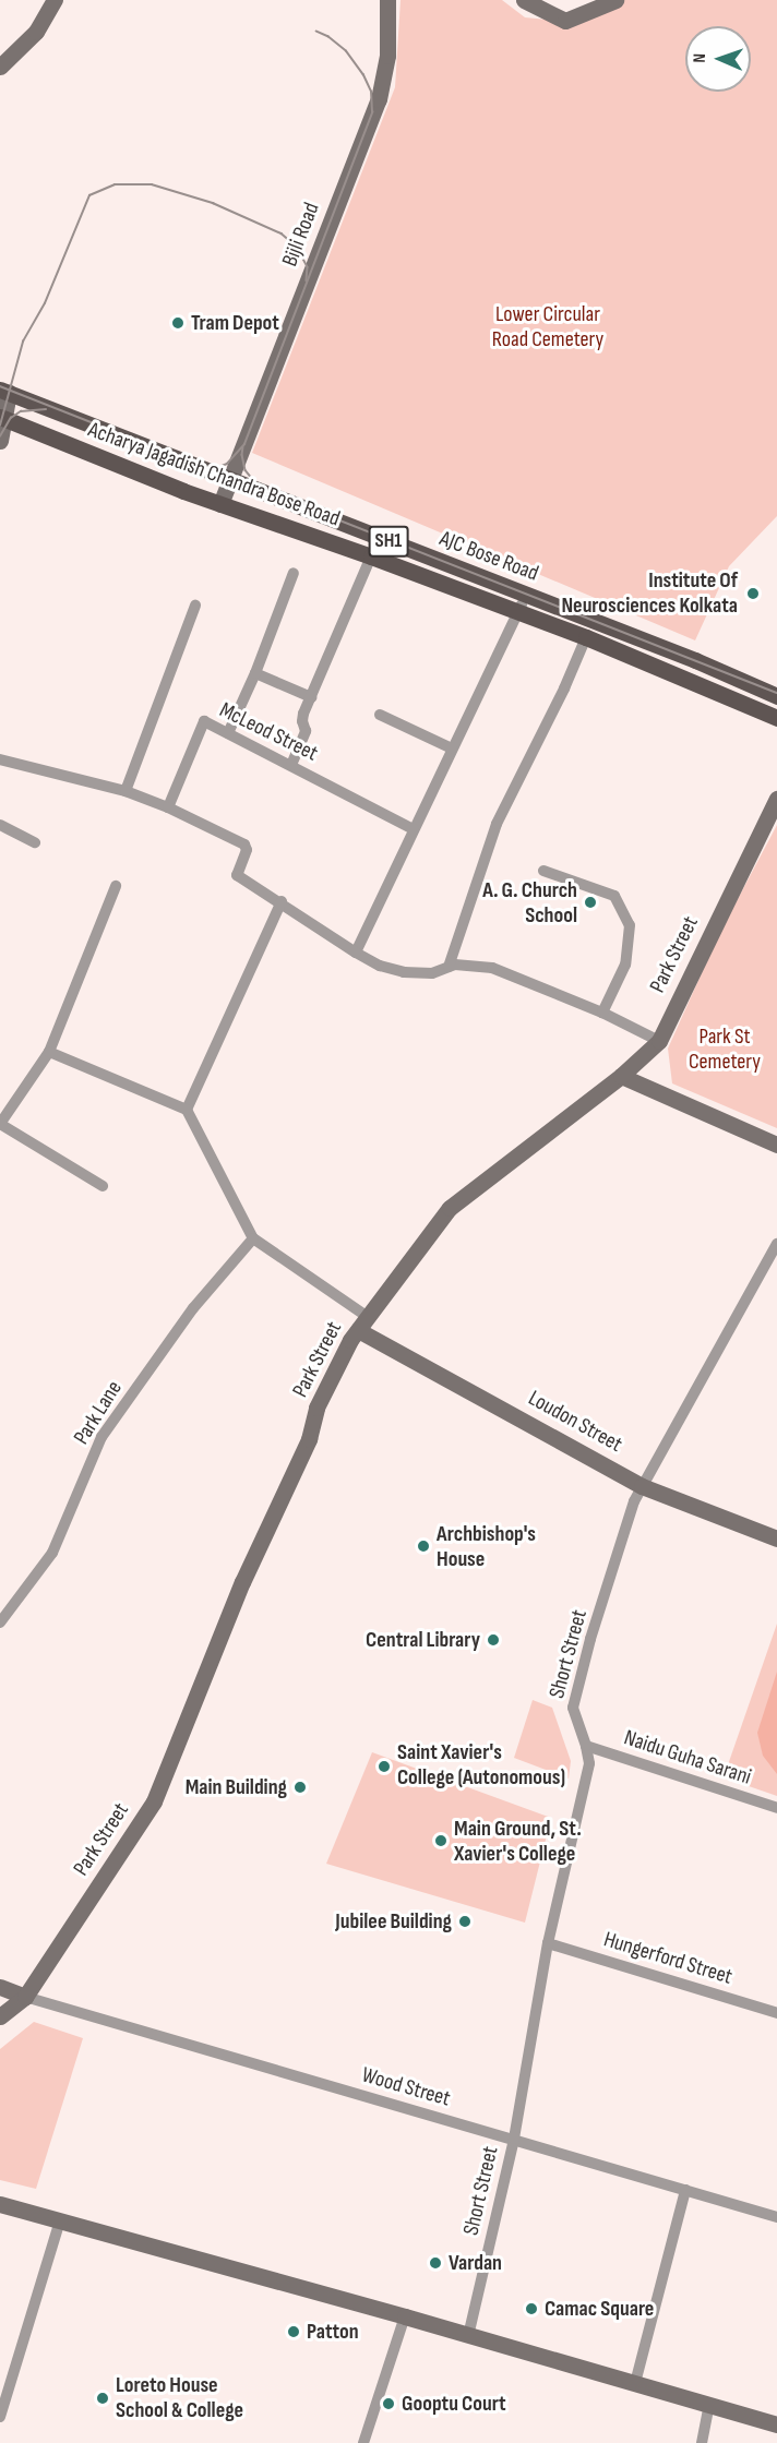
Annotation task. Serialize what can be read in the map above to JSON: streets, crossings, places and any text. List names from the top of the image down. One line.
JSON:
{"streets":{"main road":["Bijli Road","Acharya Jagadish Chandra Bose Road","SH1","AJC Bose Road","Park Street","Loudon Street"],"street":["McLeod Street","Park Lane","Short Street","Naidu Guha Sarani","Hungerford Street","Wood Street"]},"crossings":[["Bijli Road","Acharya Jagadish Chandra Bose Road"],["Bijli Road","AJC Bose Road"],["Park Street","Loudon Street"],["Park Street","Wood Street"],["Loudon Street","Short Street"],["Short Street","Naidu Guha Sarani"],["Short Street","Hungerford Street"],["Short Street","Wood Street"]],"parks":["Lower Circular Road Cemetery","Park St Cemetery"],"places":["Tram Depot","Institute Of Neurosciences Kolkata","A. G. Church School","Archbishop's House","Central Library","Saint Xavier's College (Autonomous)","Main Building","Main Ground, St. Xavier's College","Jubilee Building","Vardan","Camac Square","Patton","Loreto House School & College","Gooptu Court"],"north":"left"}
